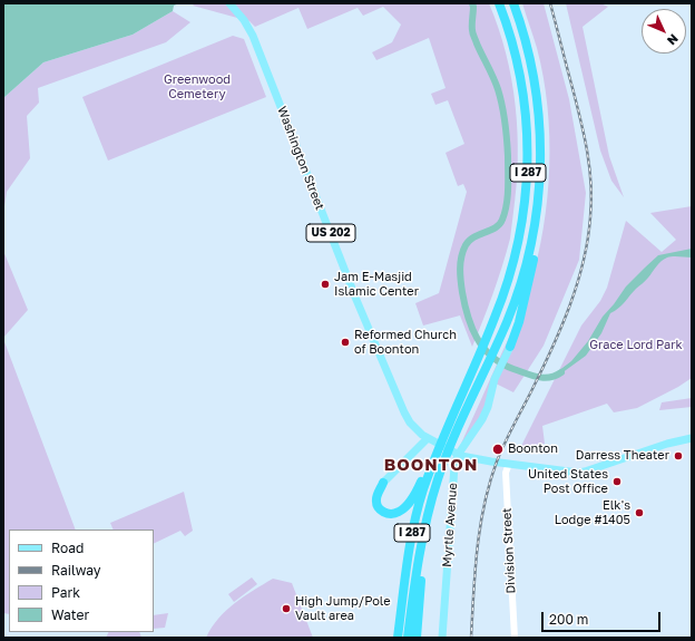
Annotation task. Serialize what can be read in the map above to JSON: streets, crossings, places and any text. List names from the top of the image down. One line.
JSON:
{"streets":{"highway":["I 287"],"main road":["Washington Street","US 202","Myrtle Avenue"],"street":["Division Street"]},"crossings":[["Washington Street","US 202"],["US 202","Myrtle Avenue"]],"districts":["BOONTON"],"parks":["Greenwood Cemetery","Grace Lord Park"],"places":["Jam E-Masjid Islamic Center","Reformed Church of Boonton","Boonton","Darress Theater","United States Post Office","Elk's Lodge #1405","High Jump/Pole Vault area"],"legend":["Road","Railway","Park","Water"],"scale_bar":"200 m","north":"bottom right"}
